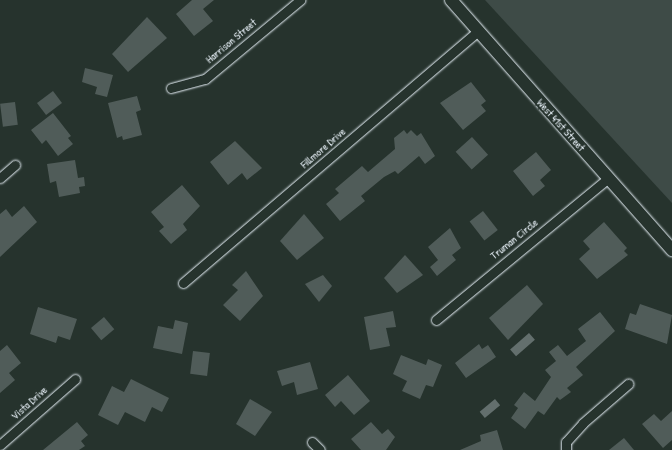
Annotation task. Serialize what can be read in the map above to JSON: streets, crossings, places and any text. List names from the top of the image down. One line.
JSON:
{"streets":{"street":["Harrison Street","West 41st Street","Fillmore Drive","Truman Circle","Vista Drive"]},"crossings":[["West 41st Street","Fillmore Drive"],["West 41st Street","Truman Circle"]]}
